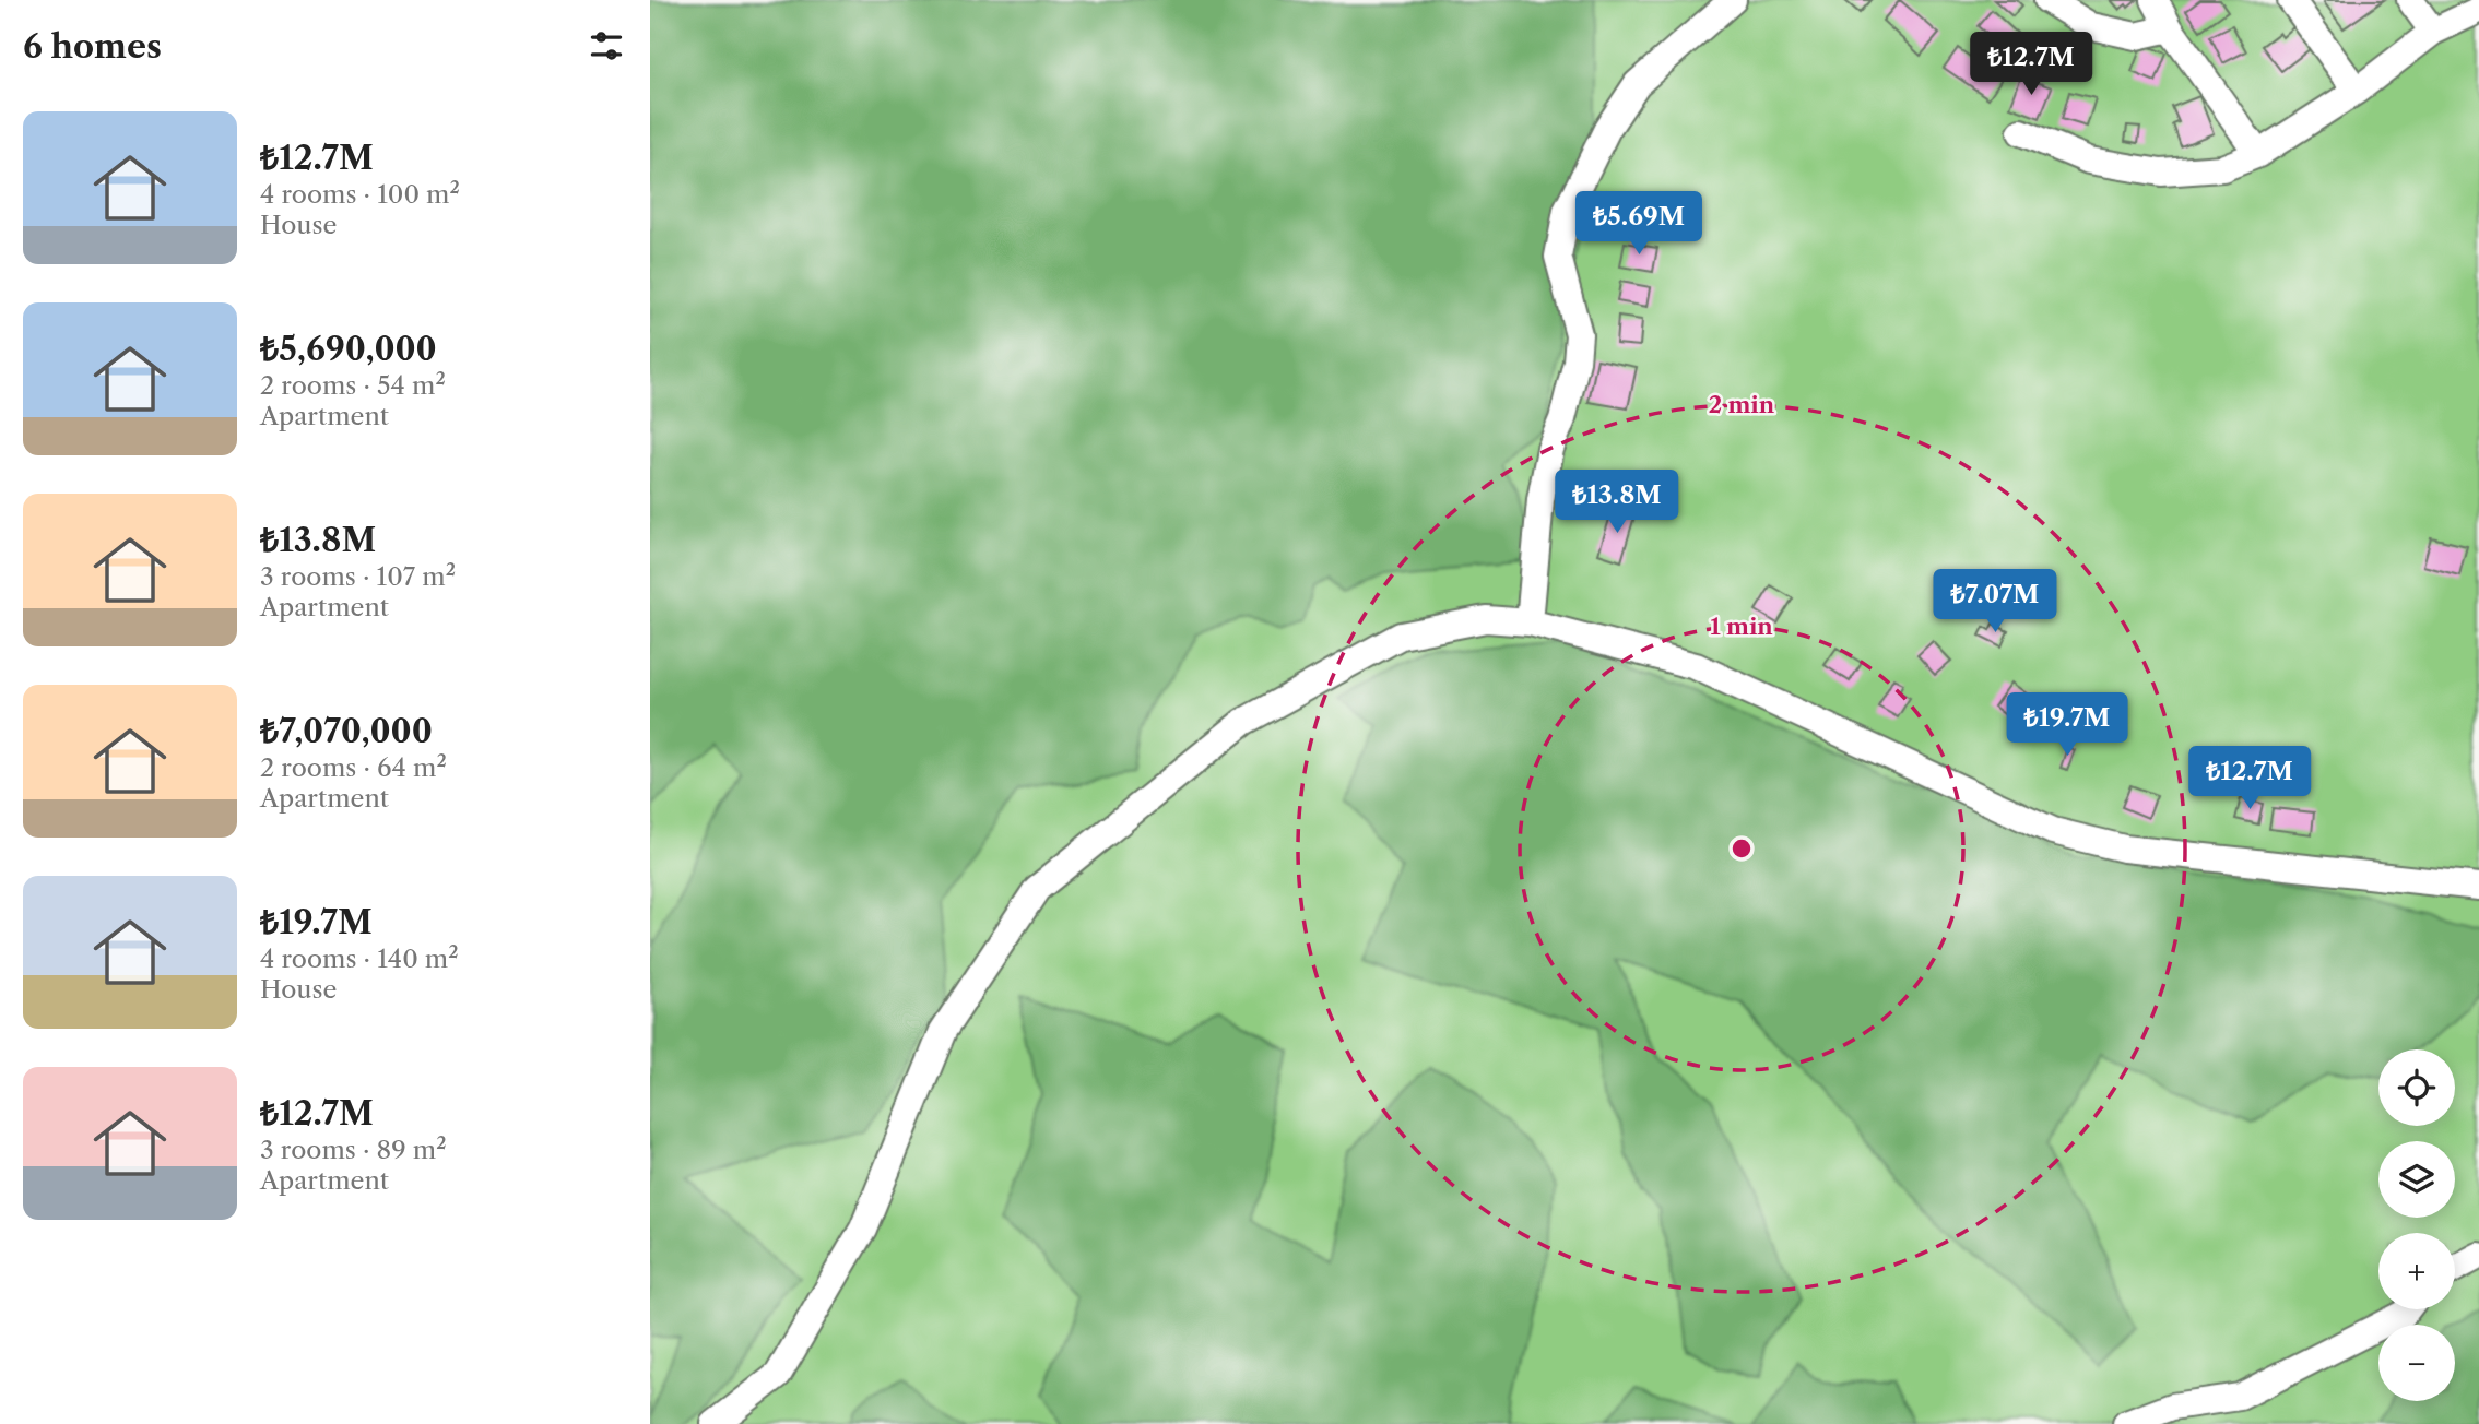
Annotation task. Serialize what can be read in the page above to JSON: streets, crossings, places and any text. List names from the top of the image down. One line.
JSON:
{"page":{"heading":"6 homes","price":["₺12.7M","₺5.69M","₺13.8M","₺7.07M","₺19.7M","₺12.7M"],"list":[{"name":"₺12.7M","note":"4 rooms · 100 m² · House"},{"name":"₺5,690,000","note":"2 rooms · 54 m² · Apartment"},{"name":"₺13.8M","note":"3 rooms · 107 m² · Apartment"},{"name":"₺7,070,000","note":"2 rooms · 64 m² · Apartment"},{"name":"₺19.7M","note":"4 rooms · 140 m² · House"},{"name":"₺12.7M","note":"3 rooms · 89 m² · Apartment"}],"map_buttons":["+","−"]},"rings":["2 min","1 min"]}
